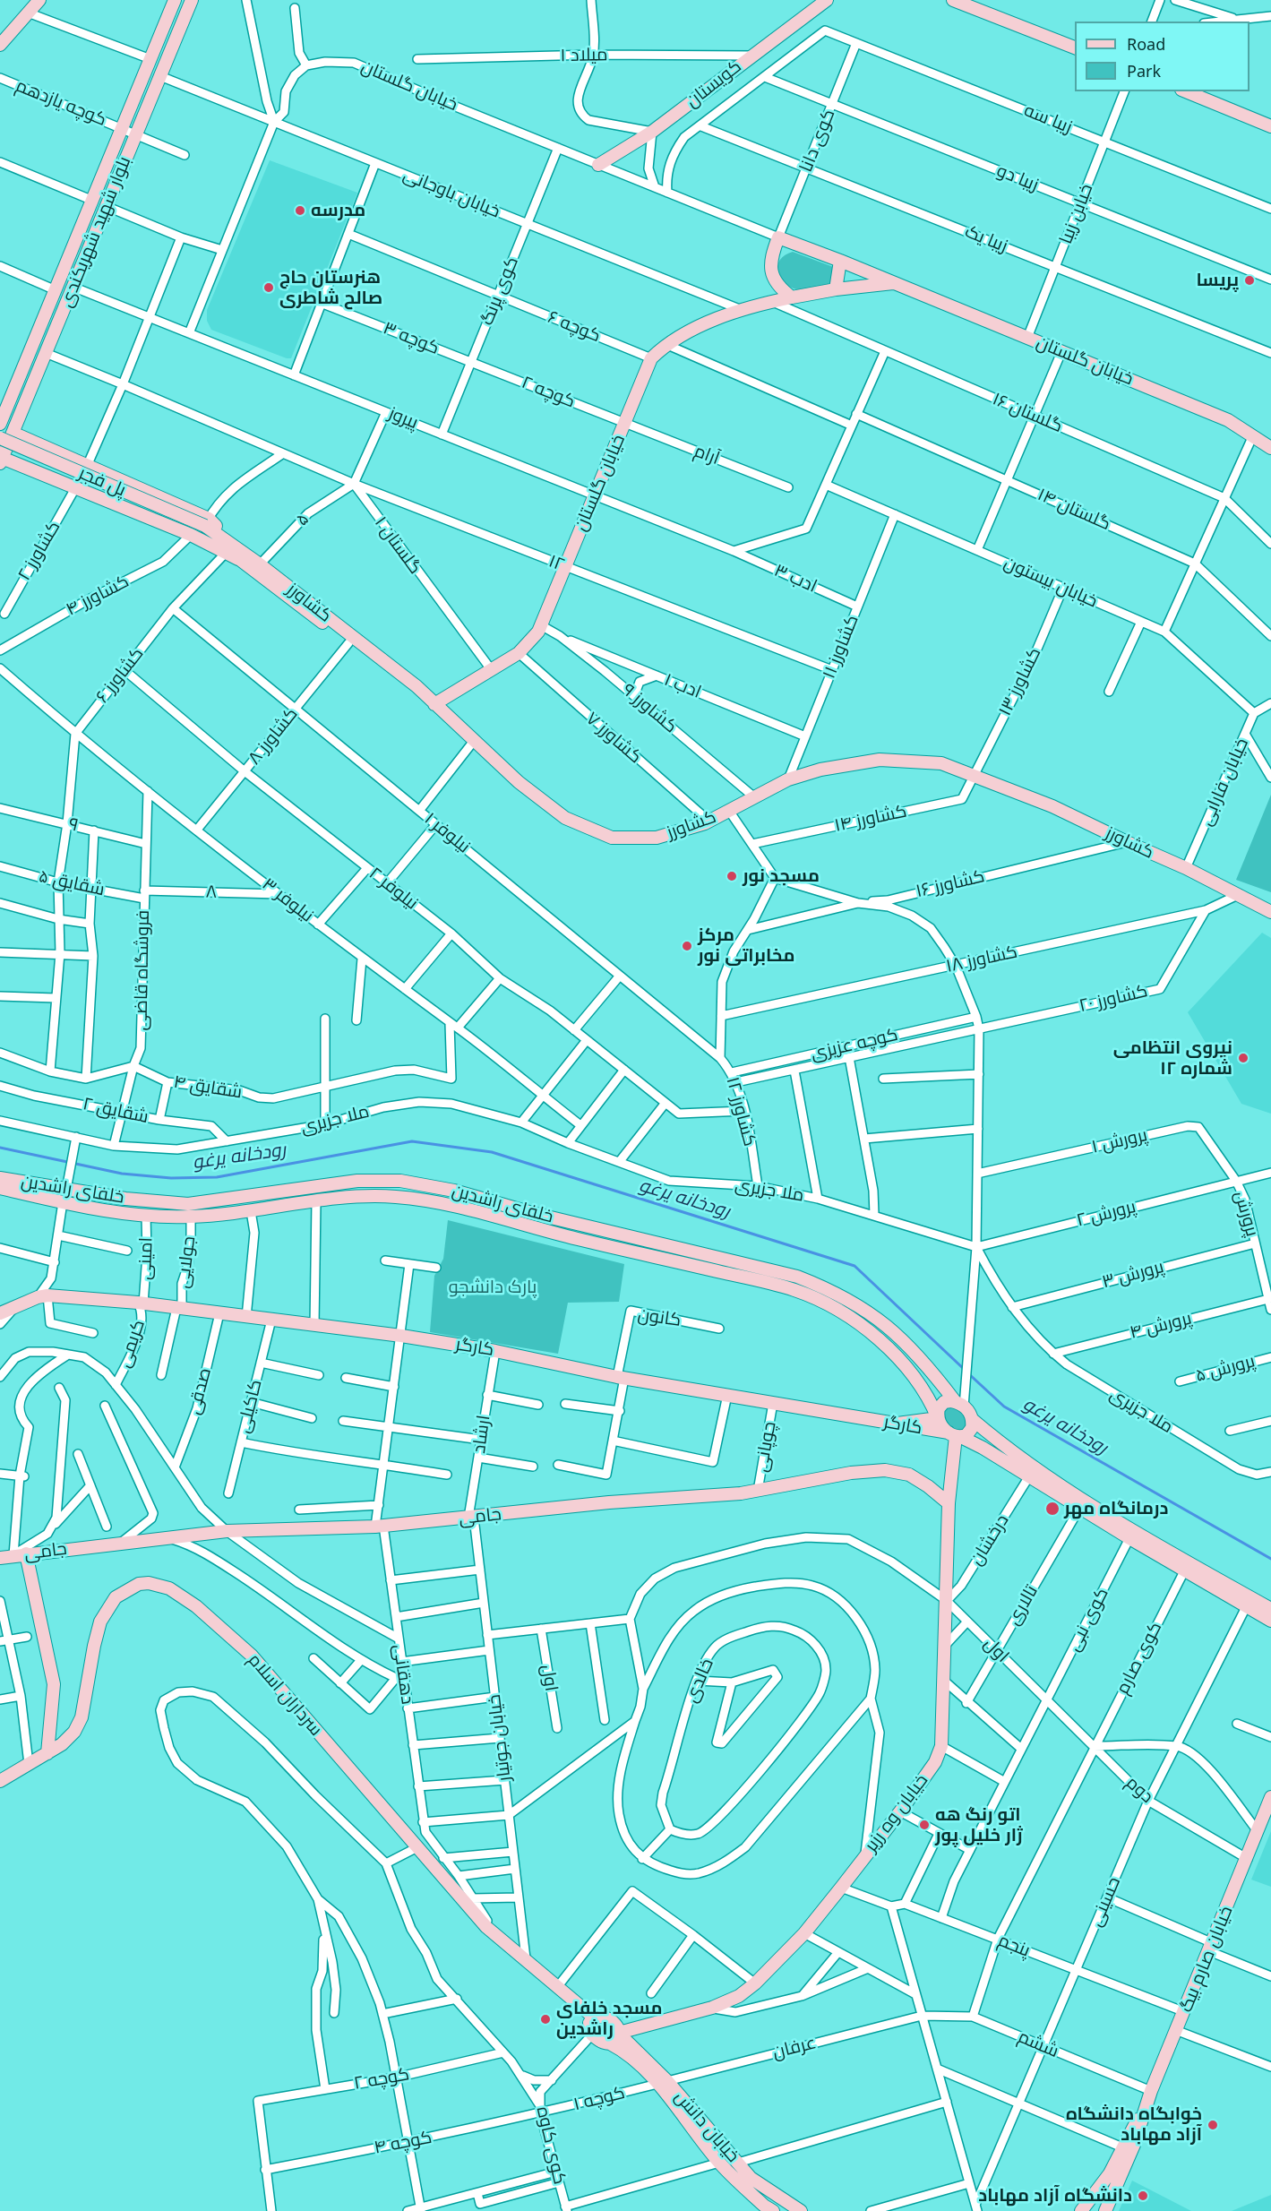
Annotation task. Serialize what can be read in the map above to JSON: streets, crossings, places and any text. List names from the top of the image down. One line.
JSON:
{"streets":{"street":["میلاد ۱","کویستان","خیابان گلستان","کوچه یازدهم","زیبا سه","کوی دانا","زیبا دو","خیابان باوجانی","خیابن زیبا","بلوار شهید شهریکندی","زیبا یک","کوی پرنگ","کوچه ۶","کوچه ۳","کوچه ۲","گلستان ۱۶","پیروز","آرام","پل فجر","گلستان ۱۴","۵","گلستان ۱","کشاورز ۲","۱۲","ادب ۳","خیابان بیستون","کشاورز ۴","کشاورز","کشاورز ۱۱","کشاورز ۶","کشاورز ۱۳","ادب ۱","کشاورز ۹","کشاورز ۸","کشاورز ۷","خیابان فارابی","کشاورز ۱۴","۹","نیلوفر ۱","شقایق ۵","کشاورز ۱۶","نیلوفر ۲","۸","نیلوفر ۳","کشاورز ۱۸","فروشگاه قاضی","کشاورز ۲۰","کوچه عزیزی","شقایق ۴","شقایق ۲","کشاورز ۱۲","ملا جزیری","پرورش ۱","خلفای راشدین","پرورش ۲","پرورش","امینی","جولایی","پرورش ۳","کانون","پرورش ۴","کریمی","کارگر","پرورش ۵","صدقی","کاکیلی","ارشاد","چوپانی","جامی","درخشان","تالاری","کوی نبی","اول","کوی صارم","دهقانی","خالدی","سرداران اسلام","خیابان جوتیار","دوم","خیابان وه رزیر","حسینی","پنجم","خیابان صارم بیگ","ششم","عرفان","کوچه ۱","خیابان دانش","کوچه ۴","کوی کاوه"]},"crossings":[["میلاد ۱","کویستان"],["کویستان","خیابان گلستان"],["خیابان گلستان","کوی دانا"],["خیابان گلستان","خیابان باوجانی"],["خیابان گلستان","خیابن زیبا"],["خیابان گلستان","کوی پرنگ"],["خیابان گلستان","کوچه ۶"],["خیابان گلستان","کوچه ۲"],["خیابان گلستان","گلستان ۱۶"],["خیابان گلستان","پیروز"],["خیابان گلستان","آرام"],["خیابان گلستان","گلستان ۱"],["خیابان گلستان","۱۲"],["خیابان گلستان","کشاورز"],["خیابان گلستان","کشاورز ۹"],["خیابان گلستان","کشاورز ۷"],["کوچه یازدهم","بلوار شهید شهریکندی"],["زیبا سه","کوی دانا"],["زیبا سه","زیبا دو"],["زیبا سه","خیابن زیبا"],["کوی دانا","زیبا دو"],["کوی دانا","زیبا یک"],["زیبا دو","خیابن زیبا"],["خیابان باوجانی","بلوار شهید شهریکندی"],["خیابان باوجانی","کوی پرنگ"],["خیابن زیبا","زیبا یک"],["بلوار شهید شهریکندی","پیروز"],["بلوار شهید شهریکندی","۱۲"],["کوی پرنگ","کوچه ۶"],["کوی پرنگ","کوچه ۳"],["کوی پرنگ","کوچه ۲"],["کوی پرنگ","پیروز"],["کوچه ۳","کوچه ۲"],["کوچه ۲","آرام"],["کوچه ۲","کوچه ۴"],["پیروز","ادب ۳"],["پل فجر","کشاورز ۴"],["پل فجر","کشاورز"],["۵","گلستان ۱"],["۵","۱۲"],["۵","کشاورز"],["گلستان ۱","۱۲"],["۱۲","کشاورز ۴"],["۱۲","کشاورز ۱۱"],["ادب ۳","کشاورز ۱۱"],["خیابان بیستون","کشاورز ۱۱"],["خیابان بیستون","کشاورز ۱۳"],["خیابان بیستون","خیابان فارابی"],["کشاورز ۴","کشاورز"],["کشاورز","کشاورز ۱۱"],["کشاورز","کشاورز ۱۳"],["کشاورز","کشاورز ۹"],["کشاورز","کشاورز ۷"],["کشاورز","خیابان فارابی"],["کشاورز","کشاورز ۱۴"],["کشاورز","کشاورز ۱۶"],["کشاورز","کشاورز ۱۸"],["کشاورز ۱۱","ادب ۱"],["کشاورز ۶","نیلوفر ۱"],["کشاورز ۶","نیلوفر ۲"],["کشاورز ۶","نیلوفر ۳"],["کشاورز ۱۳","کشاورز ۱۴"],["ادب ۱","کشاورز ۹"],["کشاورز ۸","نیلوفر ۱"],["کشاورز ۸","نیلوفر ۲"],["کشاورز ۸","نیلوفر ۳"],["۹","فروشگاه قاضی"],["نیلوفر ۱","کشاورز ۱۲"],["شقایق ۵","۸"],["شقایق ۵","فروشگاه قاضی"],["کشاورز ۱۶","کشاورز ۱۲"],["نیلوفر ۲","کشاورز ۱۲"],["۸","نیلوفر ۳"],["۸","فروشگاه قاضی"],["نیلوفر ۳","فروشگاه قاضی"],["نیلوفر ۳","شقایق ۴"],["کشاورز ۱۸","کشاورز ۲۰"],["کشاورز ۱۸","کشاورز ۱۲"],["فروشگاه قاضی","شقایق ۴"],["فروشگاه قاضی","شقایق ۲"],["فروشگاه قاضی","ملا جزیری"],["کشاورز ۲۰","کشاورز ۱۲"],["کوچه عزیزی","کشاورز ۱۲"],["شقایق ۲","ملا جزیری"],["کشاورز ۱۲","ملا جزیری"],["ملا جزیری","پرورش ۲"],["ملا جزیری","پرورش ۳"],["ملا جزیری","پرورش ۴"],["پرورش ۱","پرورش ۲"],["پرورش ۱","پرورش"],["خلفای راشدین","کارگر"],["خلفای راشدین","خیابان وه رزیر"],["پرورش ۲","پرورش"],["پرورش","پرورش ۳"],["پرورش","پرورش ۴"],["امینی","کریمی"],["امینی","کارگر"],["جولایی","کارگر"],["کانون","کارگر"],["کریمی","کارگر"],["کارگر","صدقی"],["کارگر","کاکیلی"],["کارگر","ارشاد"],["کارگر","چوپانی"],["کارگر","دهقانی"],["کارگر","خیابان وه رزیر"],["ارشاد","جامی"],["ارشاد","خیابان جوتیار"],["چوپانی","جامی"],["جامی","دهقانی"],["جامی","خیابان جوتیار"],["جامی","خیابان وه رزیر"],["درخشان","اول"],["درخشان","خیابان وه رزیر"],["تالاری","اول"],["کوی نبی","اول"],["کوی نبی","دوم"],["کوی نبی","پنجم"],["اول","دوم"],["اول","خیابان وه رزیر"],["کوی صارم","دوم"],["کوی صارم","پنجم"],["کوی صارم","ششم"],["دهقانی","سرداران اسلام"],["سرداران اسلام","خیابان جوتیار"],["سرداران اسلام","خیابان وه رزیر"],["سرداران اسلام","خیابان دانش"],["سرداران اسلام","کوی کاوه"],["دوم","حسینی"],["دوم","خیابان صارم بیگ"],["خیابان وه رزیر","خیابان دانش"],["خیابان وه رزیر","کوی کاوه"],["حسینی","پنجم"],["حسینی","ششم"],["پنجم","خیابان صارم بیگ"],["خیابان صارم بیگ","ششم"],["ششم","عرفان"],["عرفان","کوچه ۱"],["عرفان","خیابان دانش"],["کوچه ۱","خیابان دانش"],["کوچه ۱","کوچه ۴"],["کوچه ۱","کوی کاوه"],["خیابان دانش","کوی کاوه"],["کوچه ۴","کوی کاوه"]],"water":["رودخانه یرغو"],"parks":["پارک دانشجو"],"places":["مدرسه","پریسا","هنرستان حاج صالح شاطری","مسجد نور","مرکز مخابراتی نور","نیروی انتظامی شماره ۱۲","درمانگاه مهر","اتو رنگ هه ژار خلیل پور","مسجد خلفای راشدین","خوابگاه دانشگاه آزاد مهاباد","دانشگاه آزاد مهاباد"],"legend":["Road","Park"]}
